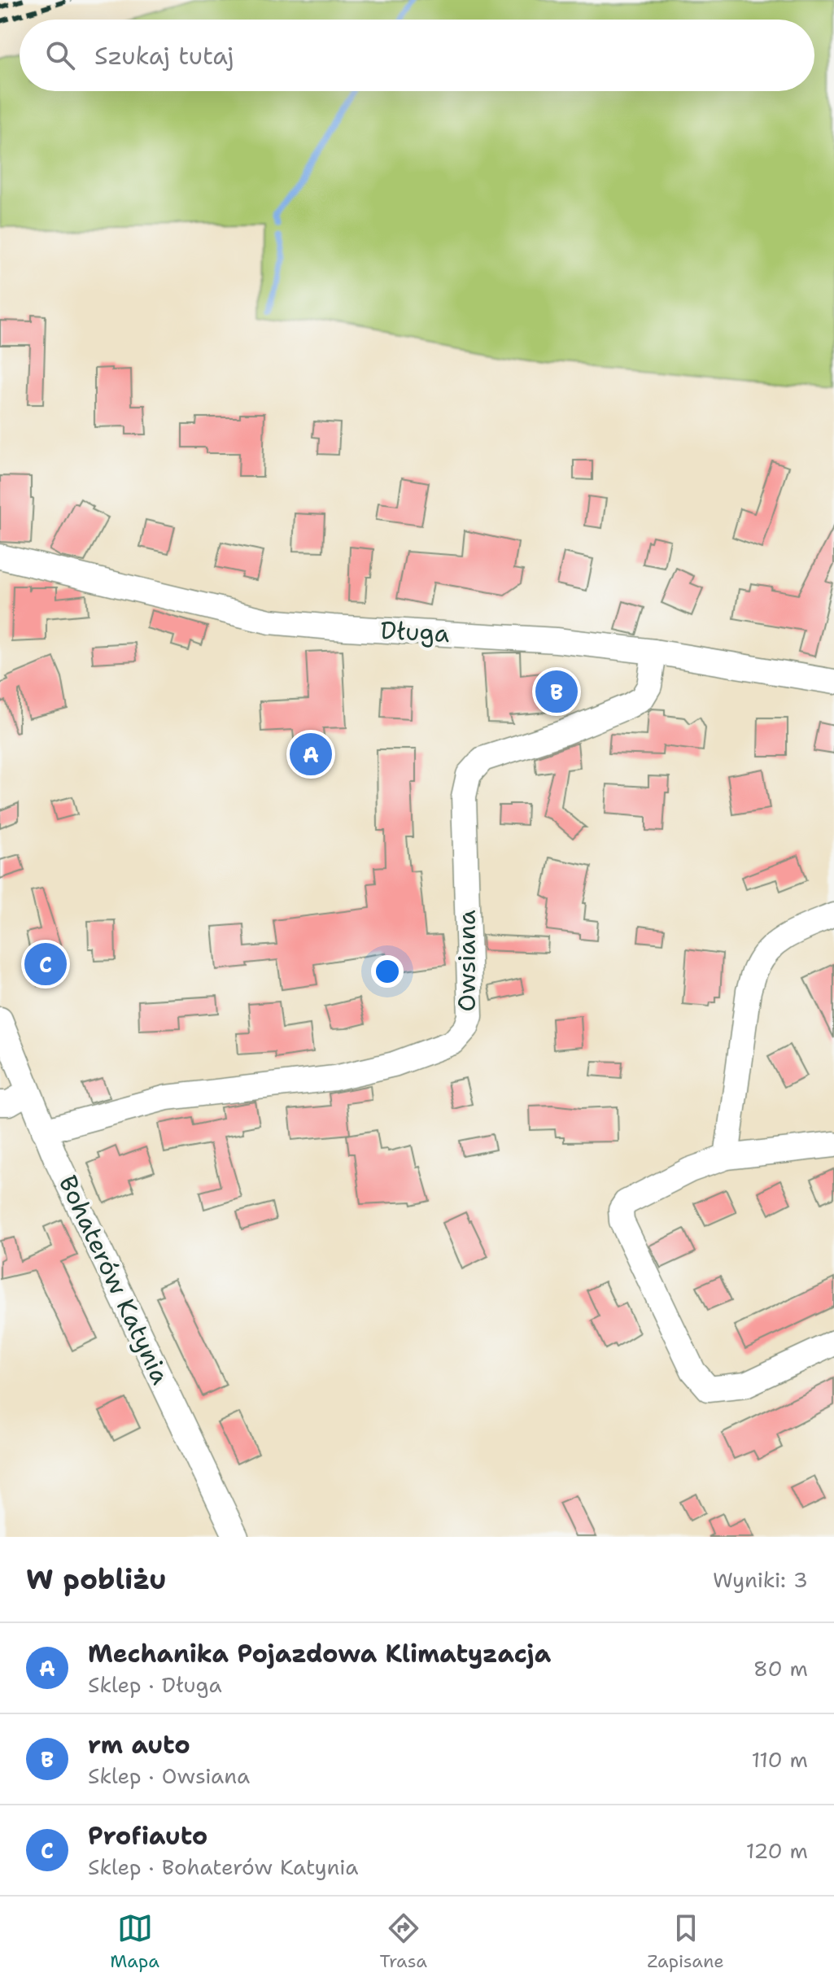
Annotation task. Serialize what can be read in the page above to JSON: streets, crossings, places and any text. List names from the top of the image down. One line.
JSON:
{"streets":{"street":["Długa","Owsiana","Bohaterów Katynia"]},"crossings":[["Długa","Owsiana"],["Owsiana","Bohaterów Katynia"]],"page":{"search":"Szukaj tutaj","pins":["B","A","C"],"heading":["W pobliżu","Wyniki: 3"],"list":[{"mark":"A","name":"Mechanika Pojazdowa Klimatyzacja","note":"Sklep · Długa","value":"80 m"},{"mark":"B","name":"rm auto","note":"Sklep · Owsiana","value":"110 m"},{"mark":"C","name":"Profiauto","note":"Sklep · Bohaterów Katynia","value":"120 m"}],"nav":["Mapa","Trasa","Zapisane"]}}
